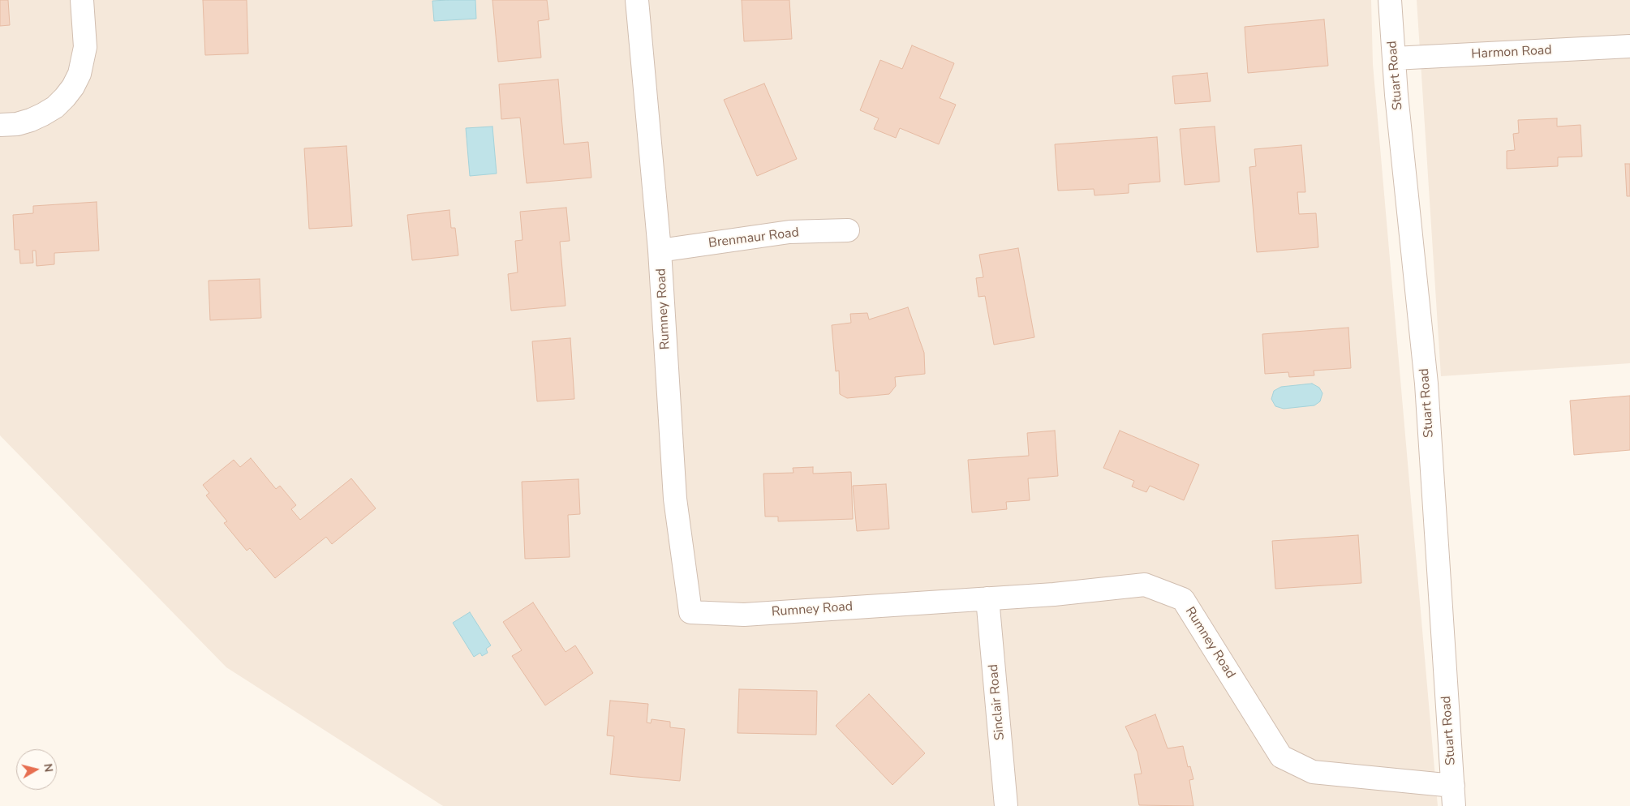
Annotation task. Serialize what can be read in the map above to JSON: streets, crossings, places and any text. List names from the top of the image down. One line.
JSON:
{"streets":{"street":["Harmon Road","Stuart Road","Brenmaur Road","Rumney Road","Sinclair Road"]},"crossings":[["Harmon Road","Stuart Road"],["Stuart Road","Rumney Road"],["Brenmaur Road","Rumney Road"],["Rumney Road","Sinclair Road"]],"north":"right"}
